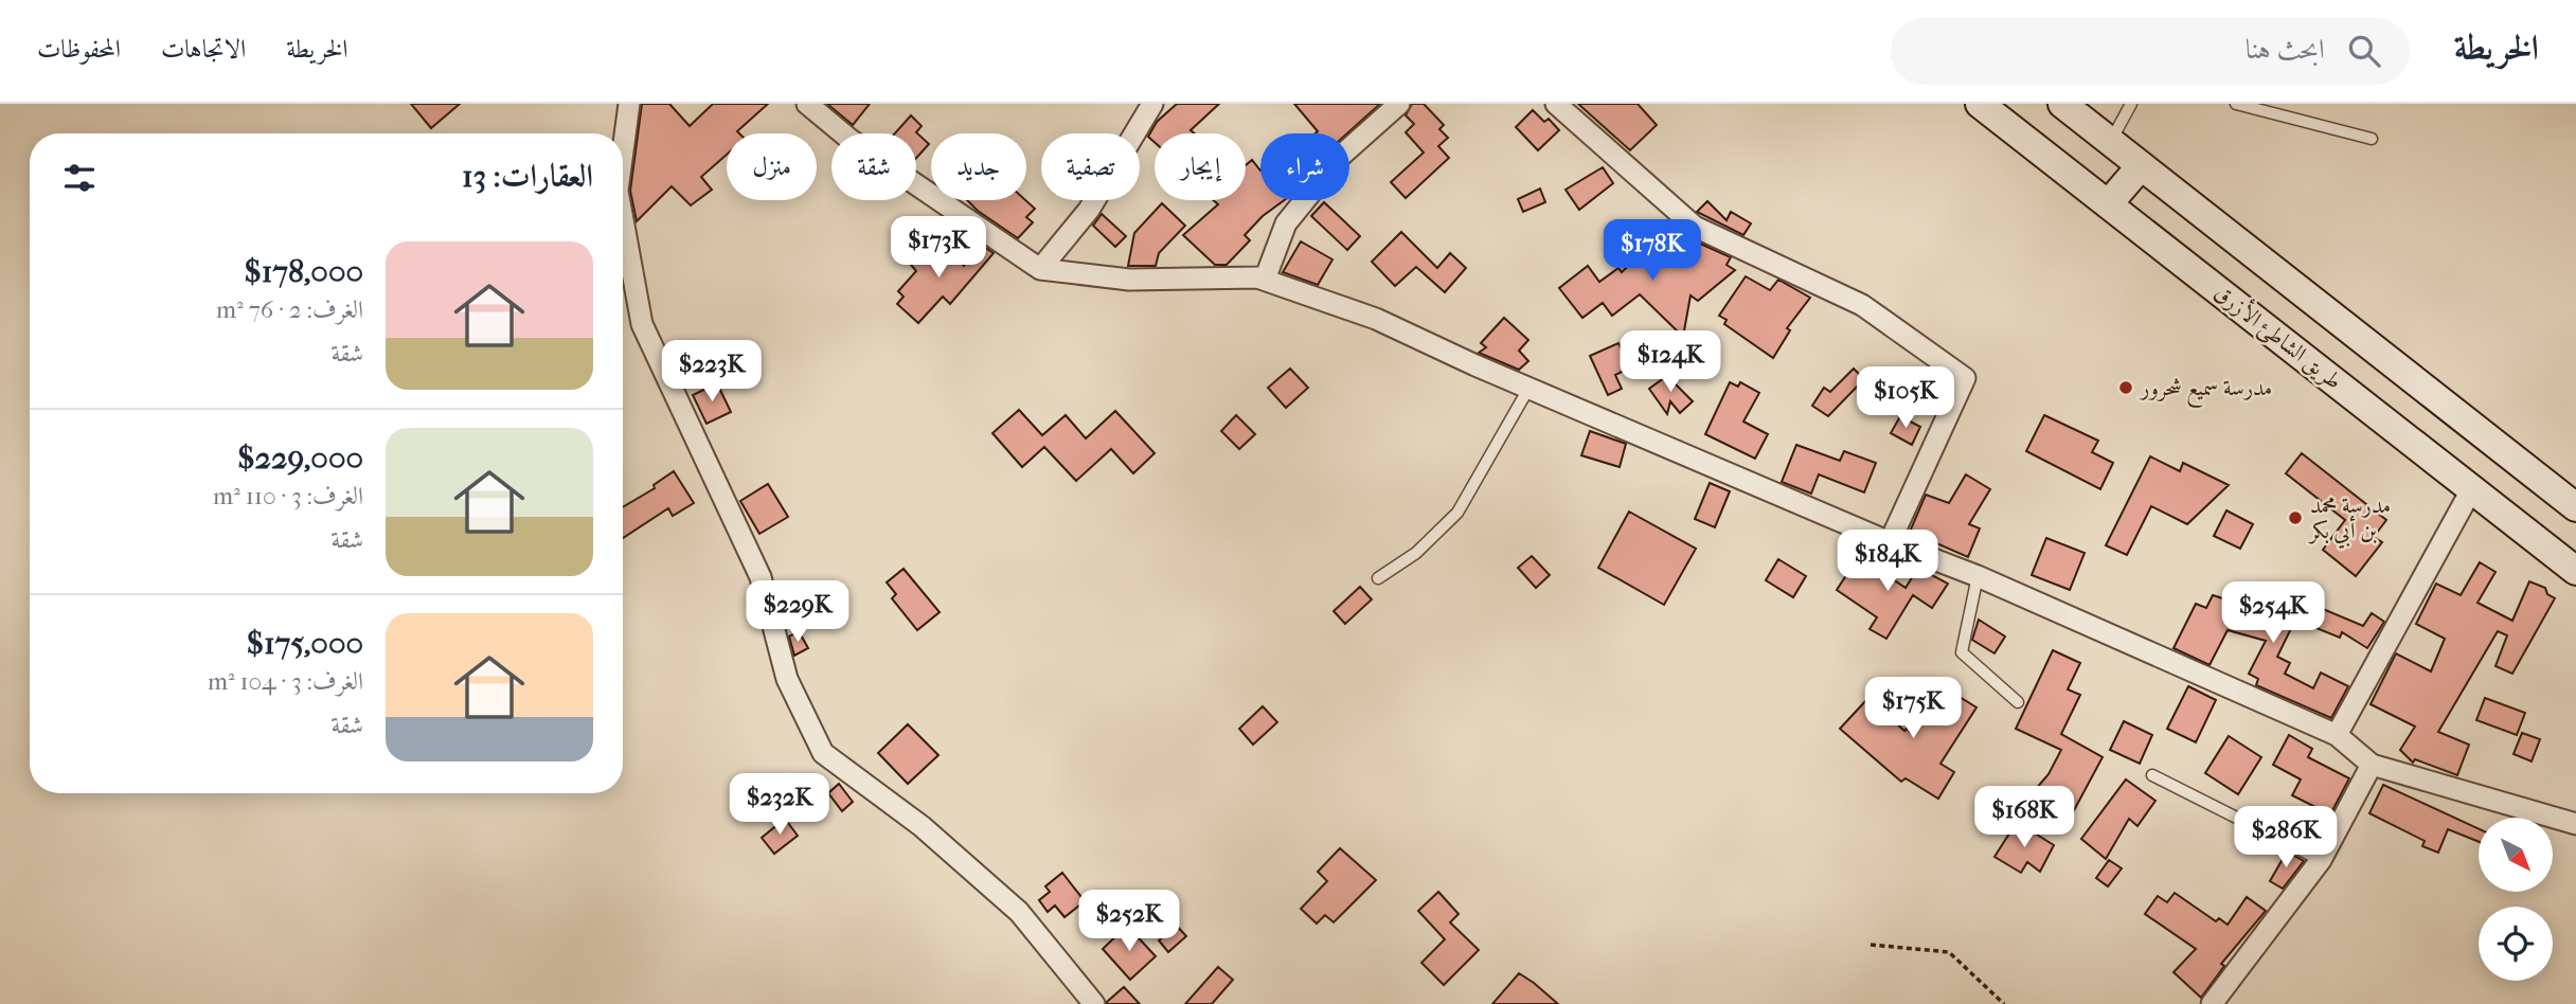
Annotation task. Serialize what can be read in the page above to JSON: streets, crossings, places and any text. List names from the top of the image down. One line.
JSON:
{"streets":{"main road":["طريق الشاطئ الأزرق"]},"places":["مدرسة سميع شحرور","مدرسة محمد بن أبي بكر"],"north":"bottom right","page":{"header":"الخريطة","search":"ابحث هنا","nav":["الخريطة","الاتجاهات","المحفوظات"],"chip":["شراء","إيجار","تصفية","جديد","شقة","منزل"],"heading":"العقارات: 13","price":["$173K","$178K","$124K","$223K","$105K","$184K","$229K","$254K","$175K","$232K","$168K","$286K","$252K"],"list":[{"name":"$178,000","note":"الغرف: 2 · 76 m² · شقة"},{"name":"$229,000","note":"الغرف: 3 · 110 m² · شقة"},{"name":"$175,000","note":"الغرف: 3 · 104 m² · شقة"}]}}
